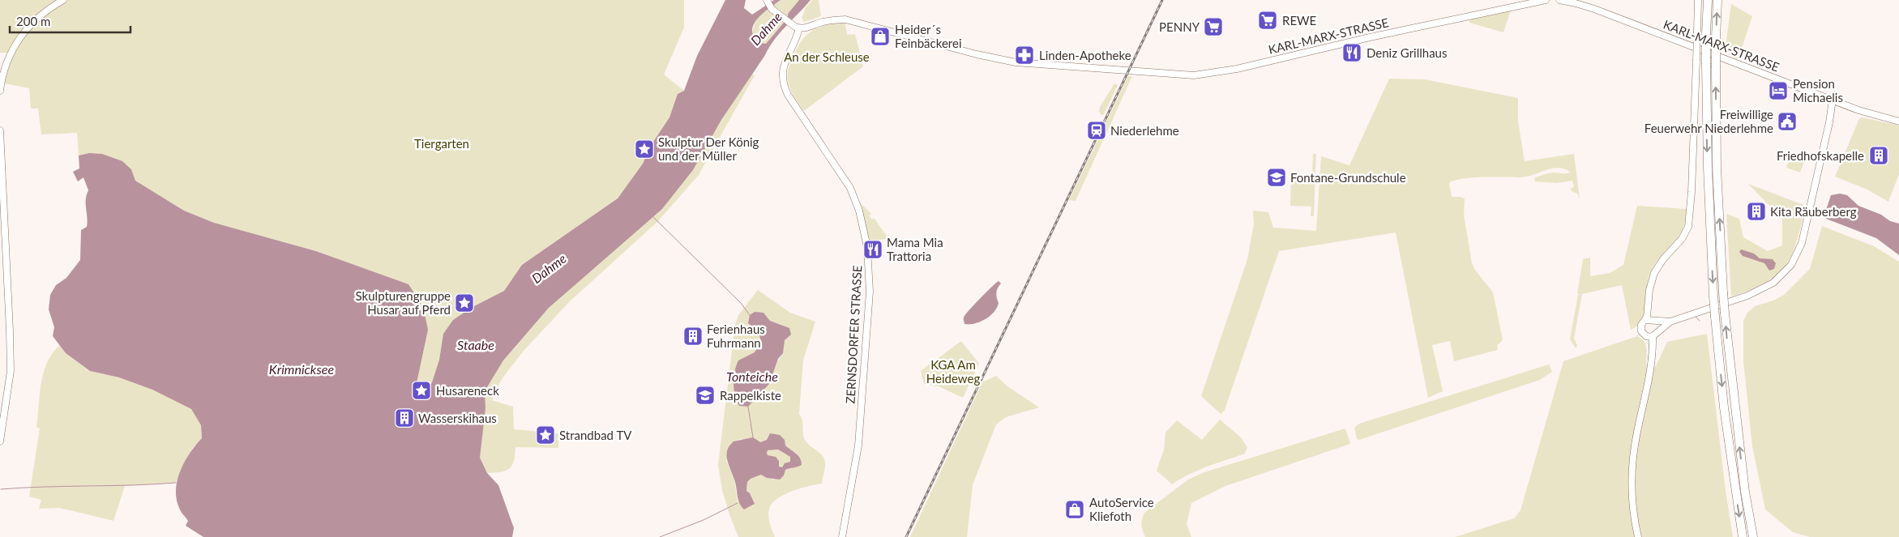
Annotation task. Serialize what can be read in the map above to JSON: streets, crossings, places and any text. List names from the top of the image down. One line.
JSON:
{"streets":{"street":["KARL-MARX-STRASSE","ZERNSDORFER STRASSE"]},"crossings":[["KARL-MARX-STRASSE","ZERNSDORFER STRASSE"]],"water":["Dahme","Staabe","Krimnicksee","Tonteiche"],"parks":["An der Schleuse","Tiergarten","KGA Am Heideweg"],"places":{"supermarket":["REWE","PENNY"],"shop":["Heider´s Feinbäckerei","AutoService Kliefoth"],"restaurant":["Deniz Grillhaus","Mama Mia Trattoria"],"pharmacy":["Linden-Apotheke"],"hotel":["Pension Michaelis"],"public building":["Freiwillige Feuerwehr Niederlehme"],"station":["Niederlehme"],"place":["Skulptur Der König und der Müller","Skulpturengruppe Husar auf Pferd","Husareneck","Strandbad TV"],"building":["Friedhofskapelle","Kita Räuberberg","Ferienhaus Fuhrmann","Wasserskihaus"],"school or university":["Fontane-Grundschule","Rappelkiste"]},"scale_bar":"200 m"}
